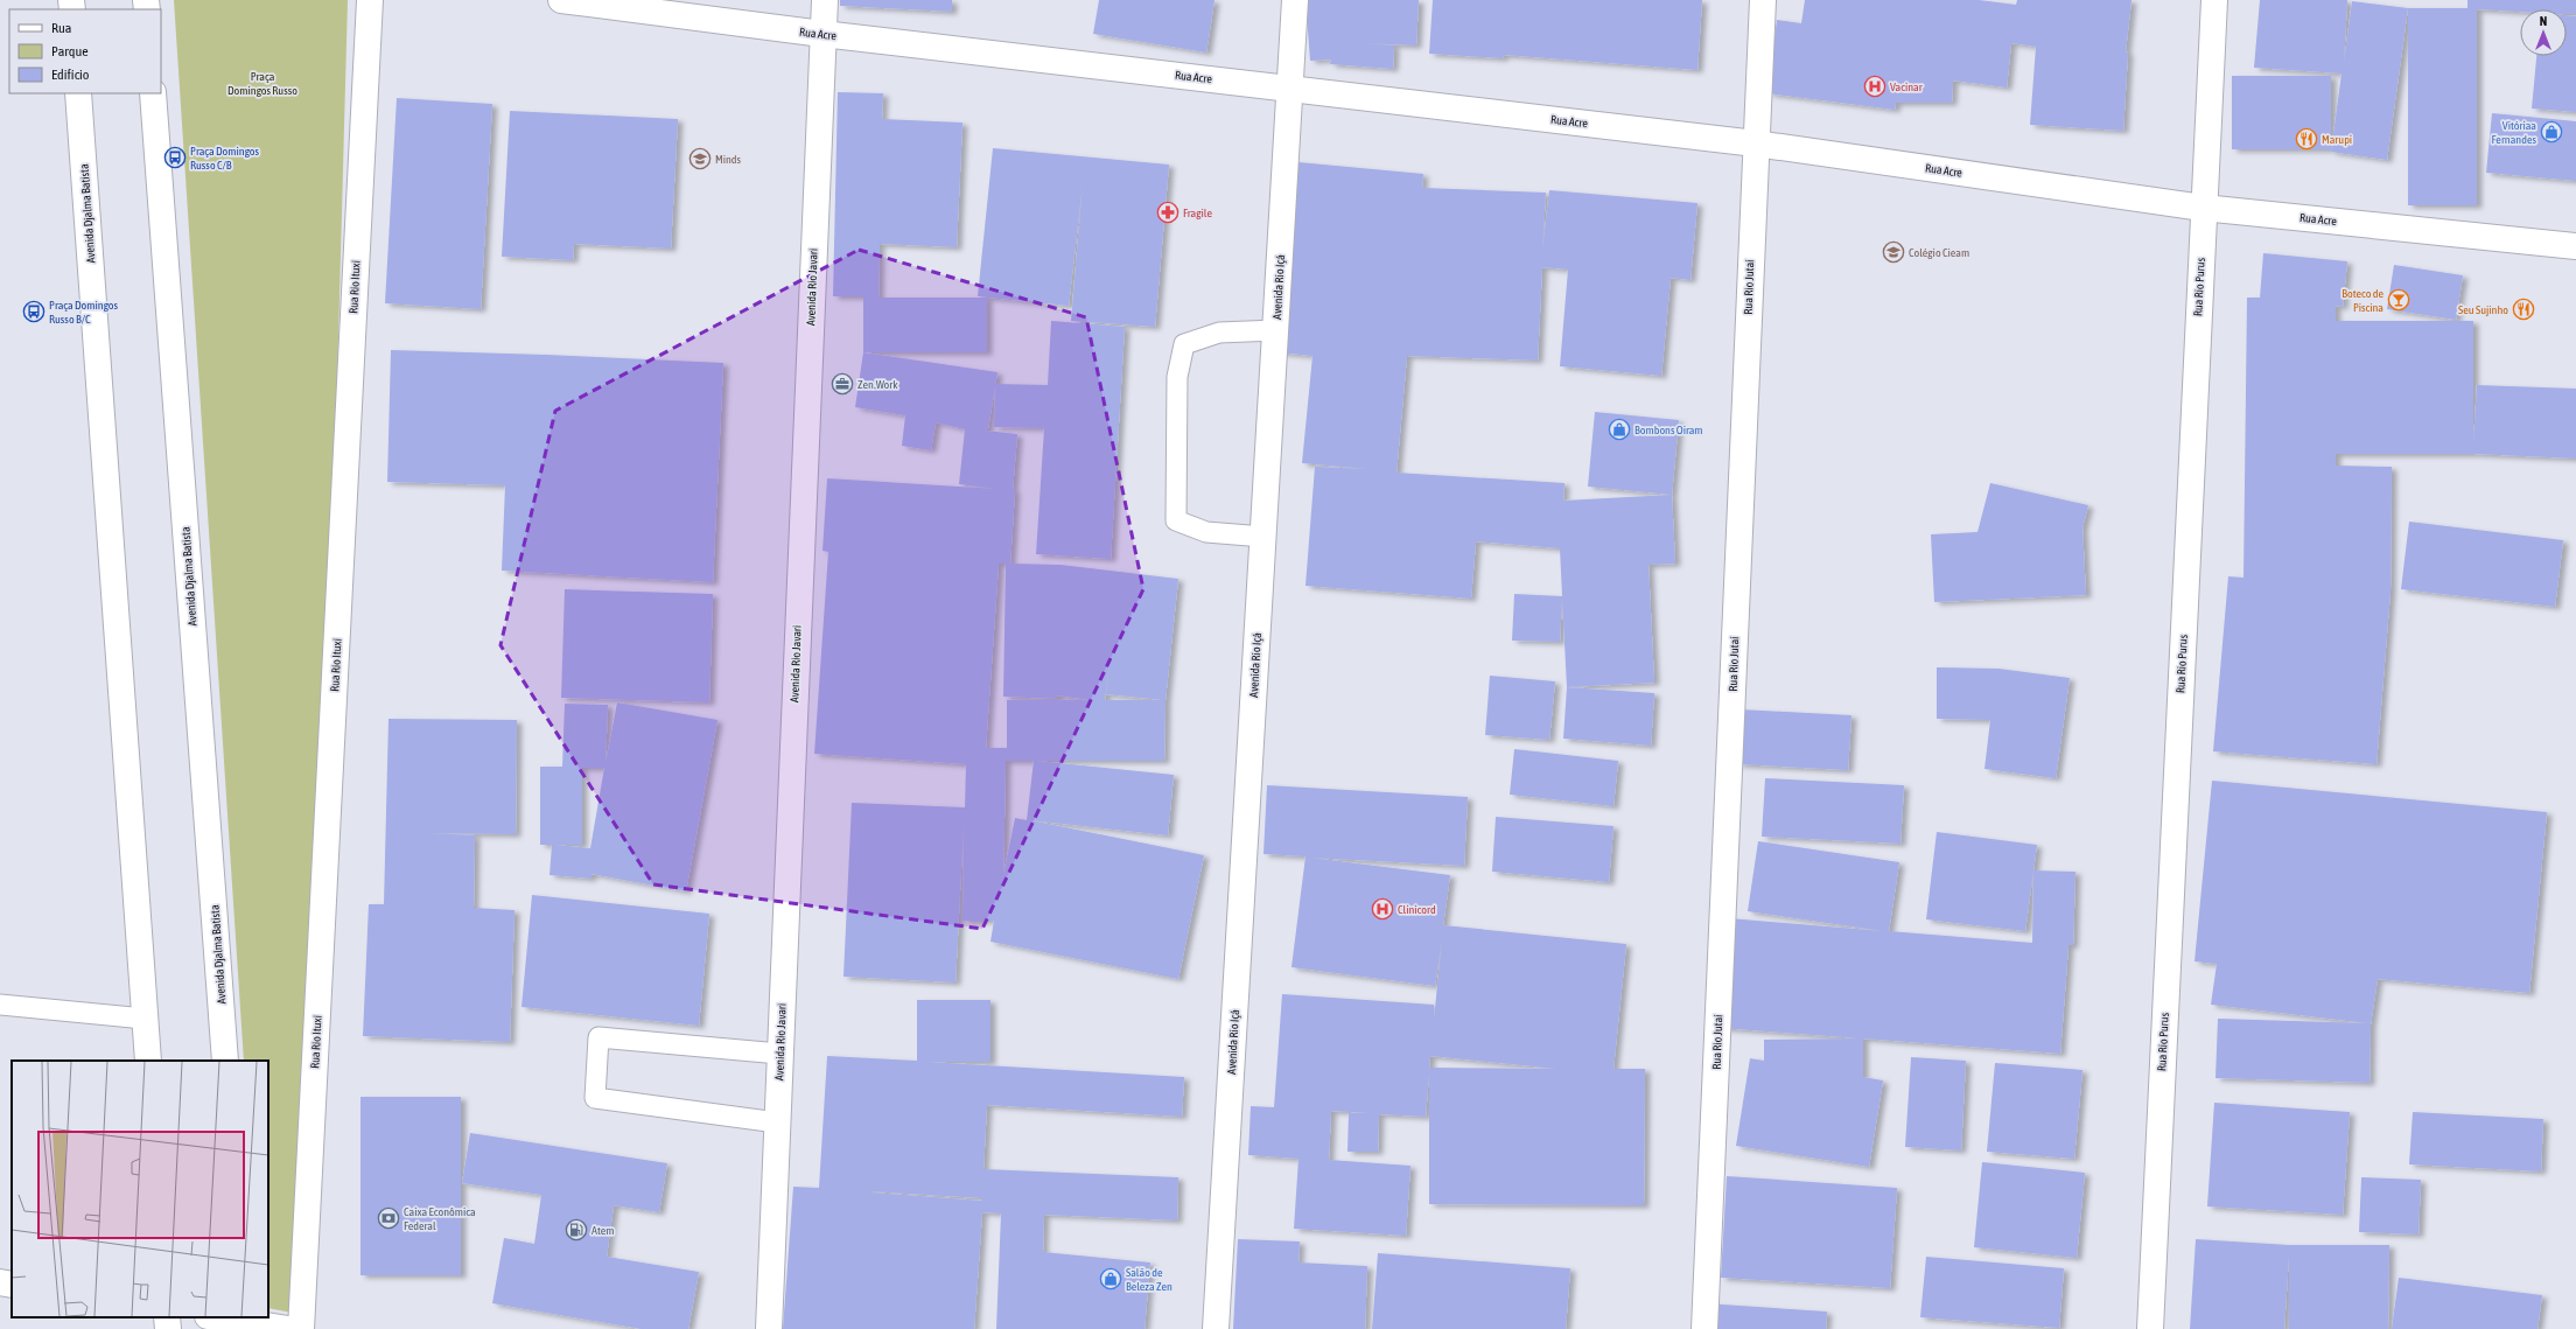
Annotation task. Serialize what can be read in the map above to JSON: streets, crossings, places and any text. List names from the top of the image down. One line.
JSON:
{"streets":{"street":["Rua Acre","Avenida Djalma Batista","Rua Rio Ituxi","Avenida Rio Javari","Avenida Rio Içá","Rua Rio Jutaí","Rua Rio Purus"]},"crossings":[["Rua Acre","Avenida Rio Javari"],["Rua Acre","Avenida Rio Içá"],["Rua Acre","Rua Rio Jutaí"],["Rua Acre","Rua Rio Purus"]],"parks":["Praça Domingos Russo"],"places":{"hospital":["Vacinar","Clinicord"],"shop":["Vitóriaa Fernandes","Bombons Oiram","Salão de Beleza Zen"],"restaurant":["Marupi","Seu Sujinho"],"bus stop":["Praça Domingos Russo C/B","Praça Domingos Russo B/C"],"school or university":["Minds","Colégio Cieam"],"pharmacy":["Fragile"],"bar":["Boteco de Piscina"],"office":["Zen.Work"],"bank":["Caixa Econômica Federal"],"fuel station":["Atem"]},"legend":["Rua","Parque","Edifício"],"north":"top"}
